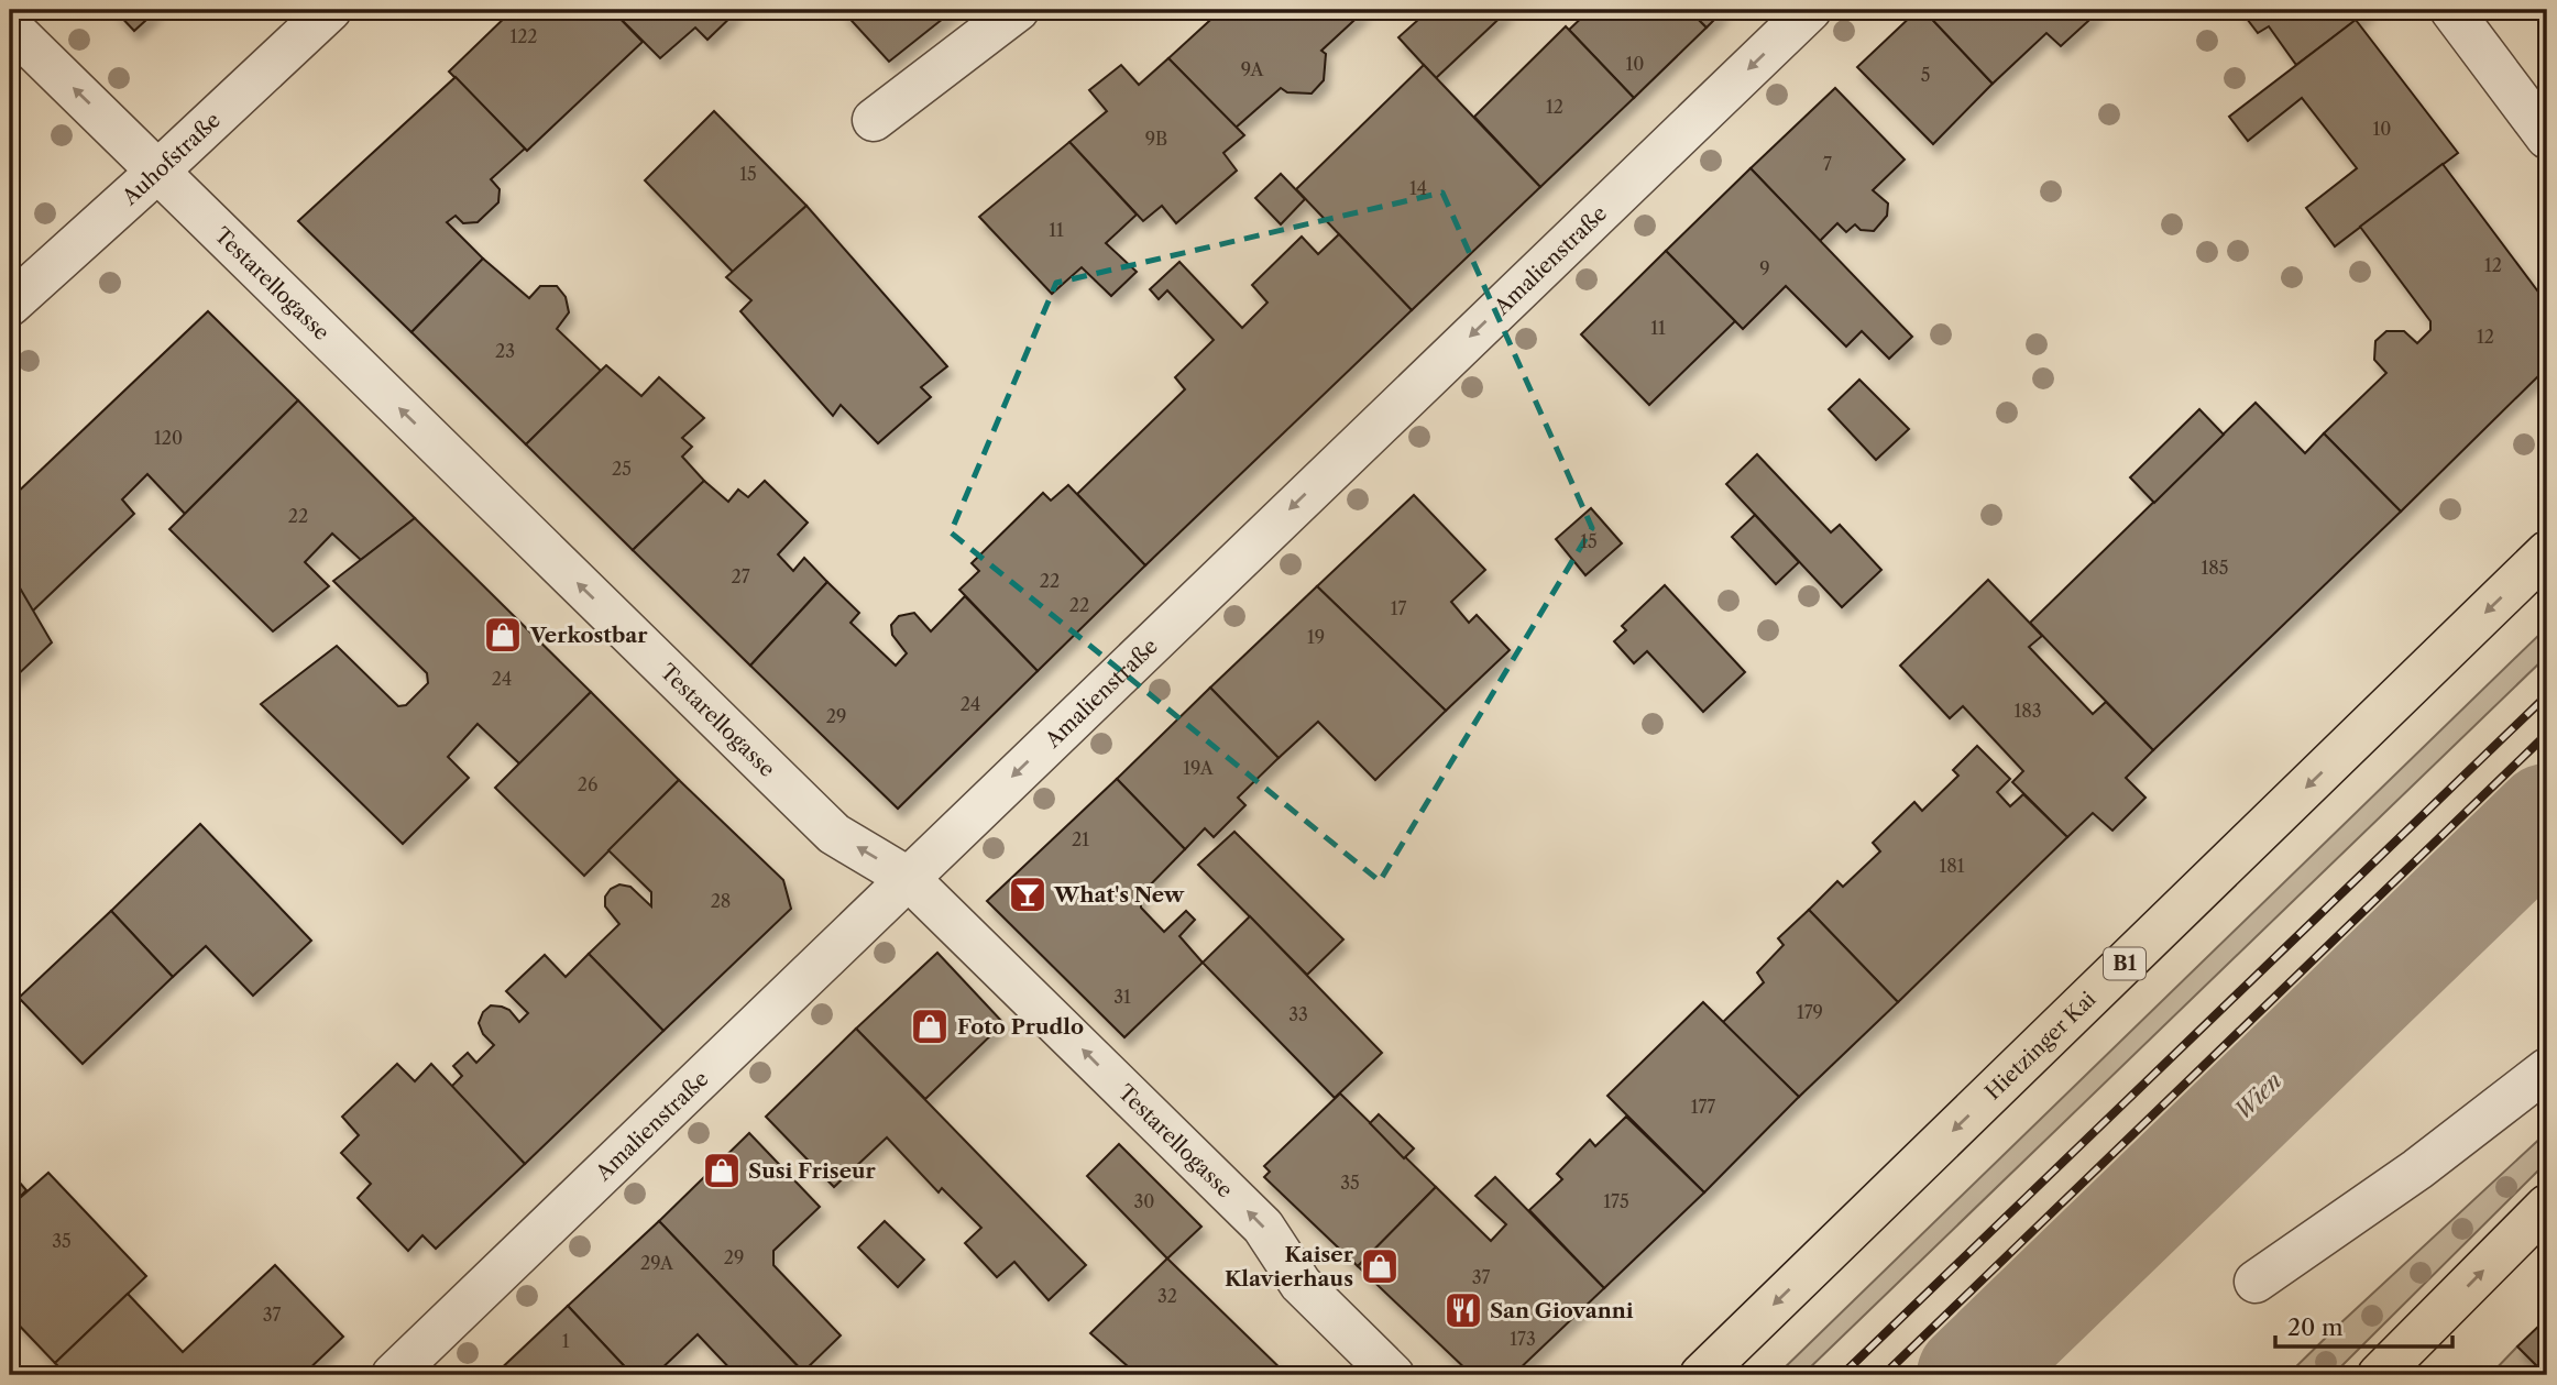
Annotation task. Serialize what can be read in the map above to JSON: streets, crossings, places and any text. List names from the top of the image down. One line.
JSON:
{"streets":{"main road":["B1","Hietzinger Kai"],"street":["Auhofstraße","Amalienstraße","Testarellogasse"]},"crossings":[["Auhofstraße","Testarellogasse"],["Amalienstraße","Testarellogasse"]],"one_way":["Amalienstraße","Testarellogasse","Hietzinger Kai"],"water":["Wien"],"places":{"shop":["Verkostbar","Foto Prudlo","Susi Friseur","Kaiser Klavierhaus"],"bar":["What's New"],"restaurant":["San Giovanni"]},"house_numbers":["122","10","9A","5","12","10","9B","7","15","14","11","12","9","11","12","23","120","25","22","15","185","27","22","22","17","19","24","24","183","29","19A","26","21","181","28","31","179","33","177","35","30","175","35","29","29A","37","32","37","173","1"],"scale_bar":"20 m"}
